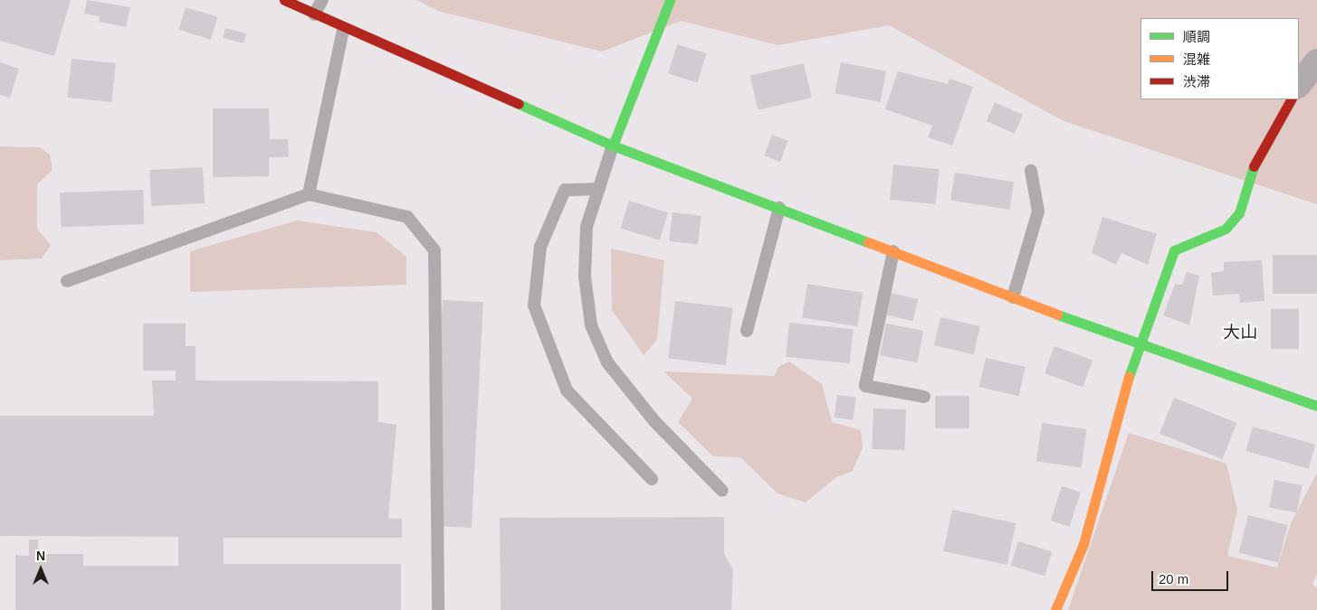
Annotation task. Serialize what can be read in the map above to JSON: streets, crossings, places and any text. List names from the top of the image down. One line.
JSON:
{"districts":["大山"],"legend":["順調","混雑","渋滞"],"scale_bar":"20 m","north":"top"}
